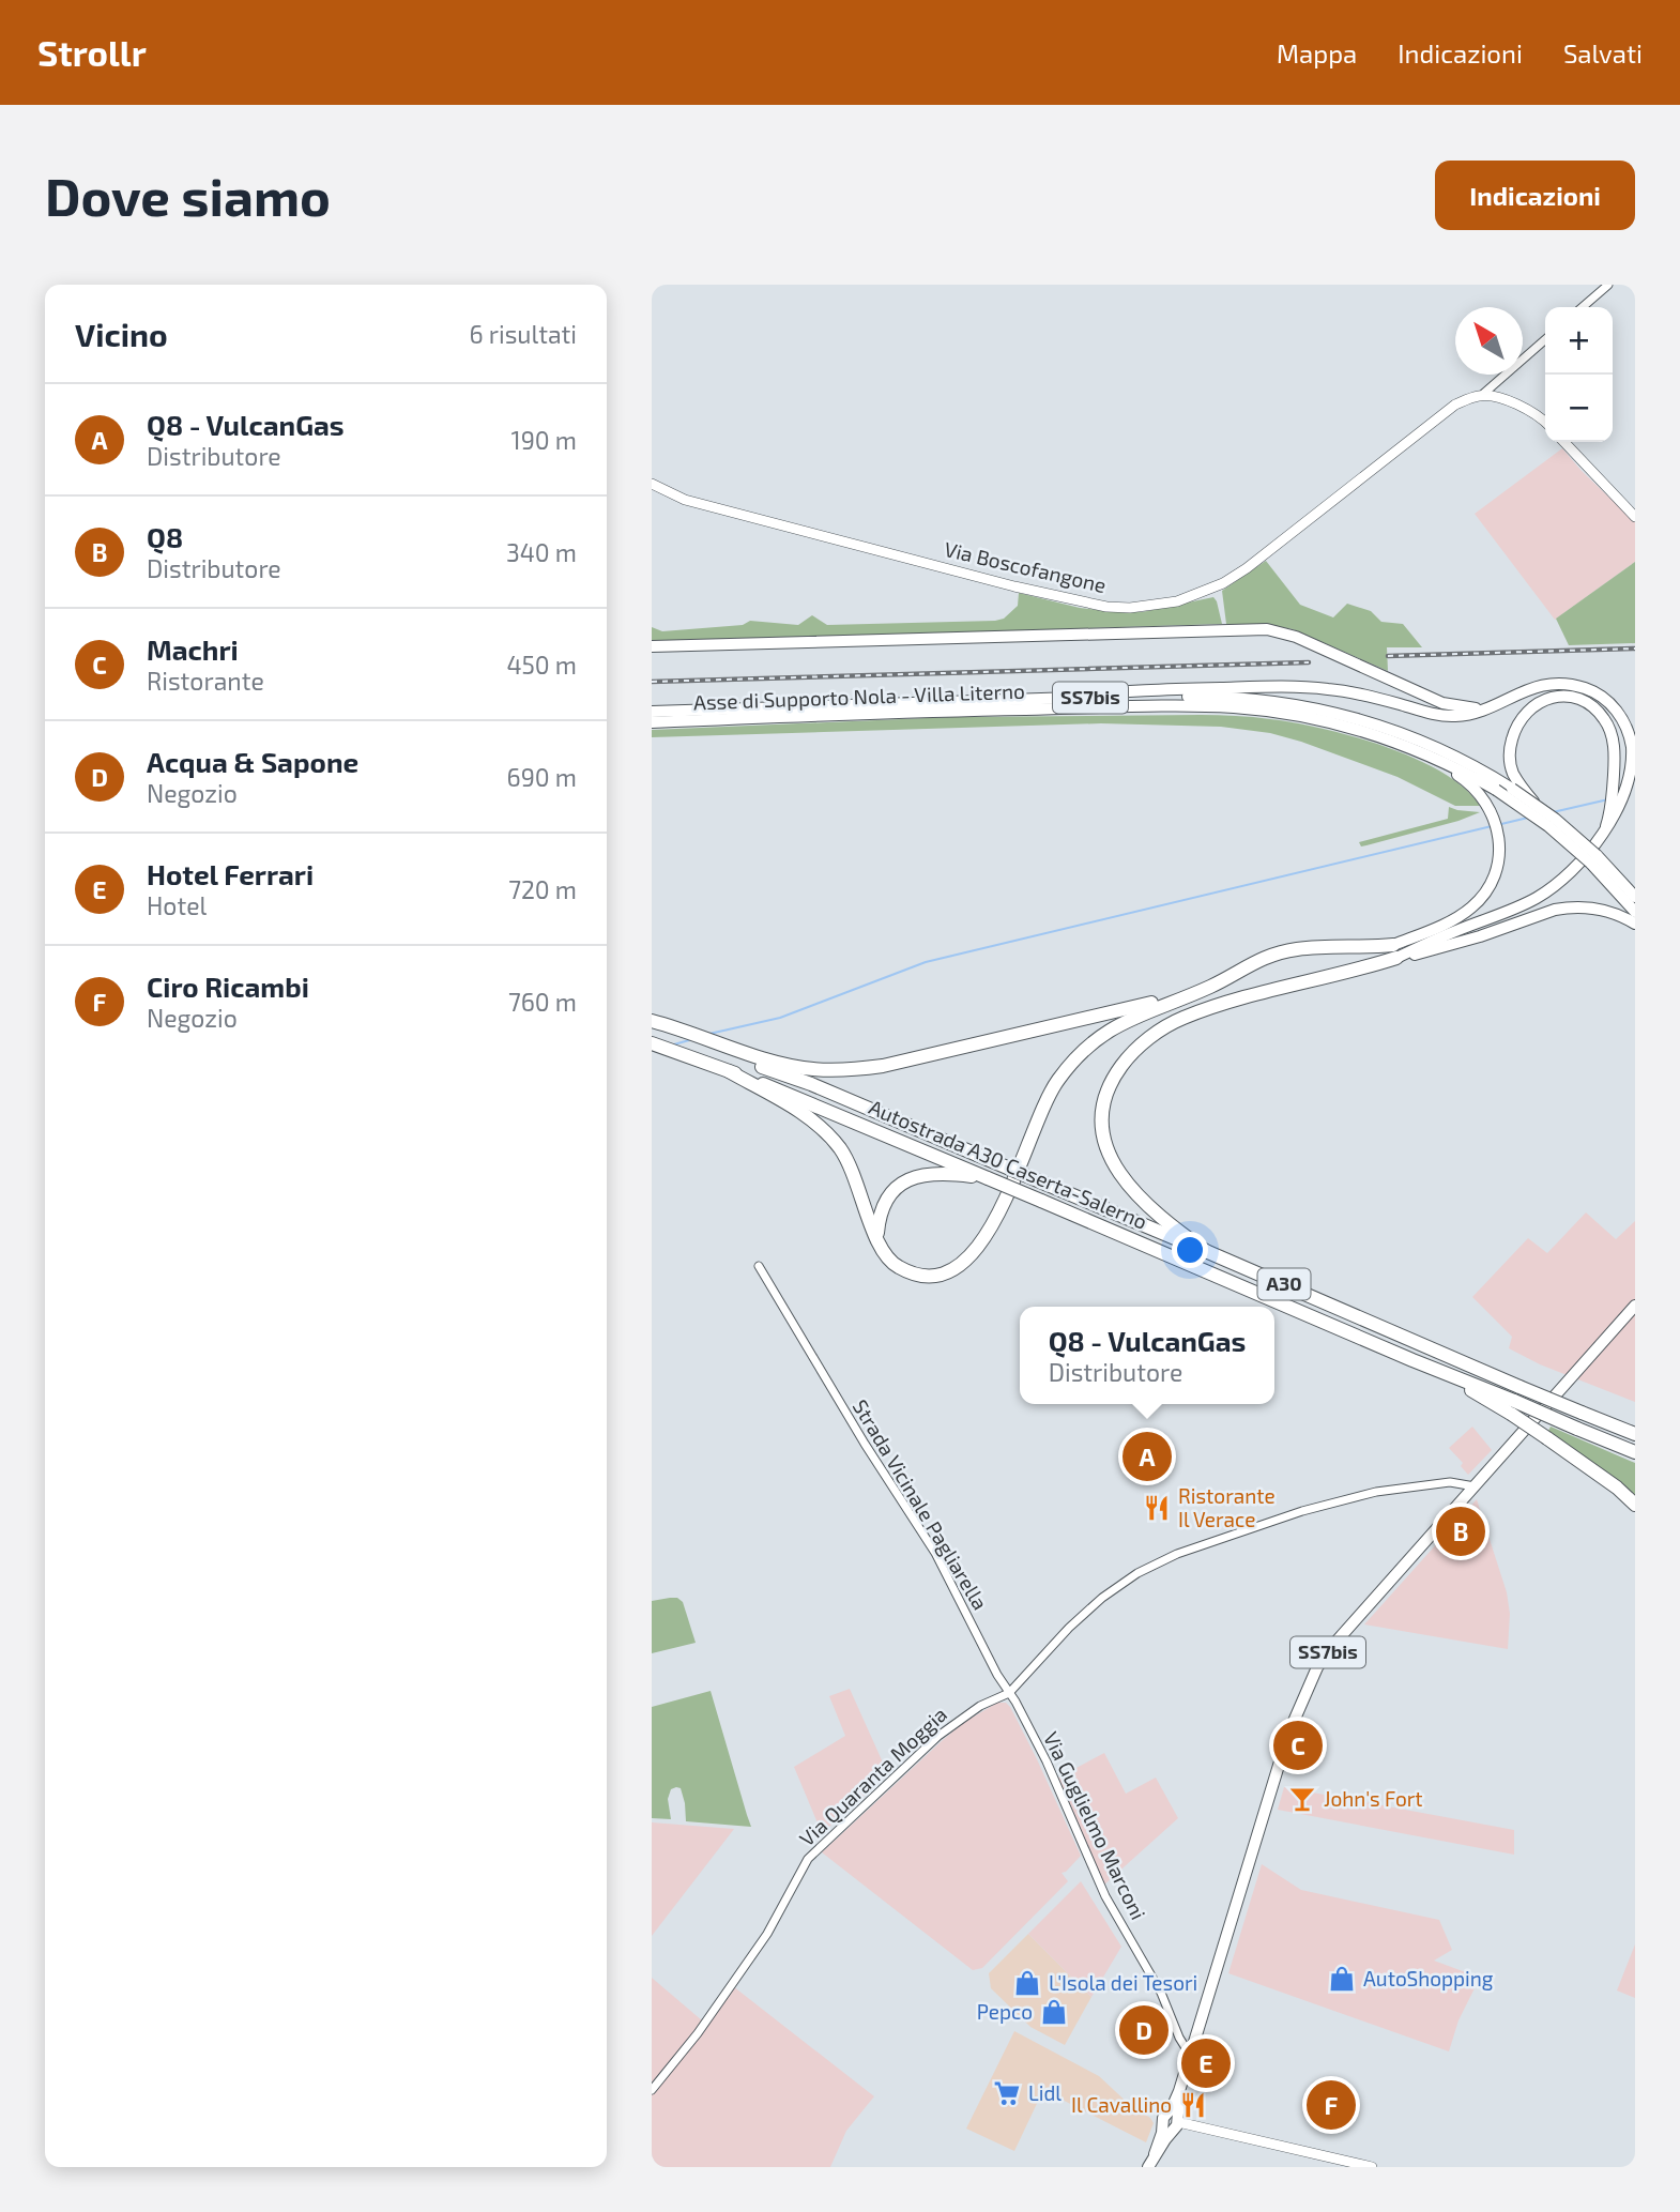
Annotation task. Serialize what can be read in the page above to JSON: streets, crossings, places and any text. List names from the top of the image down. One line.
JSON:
{"streets":{"highway":["Autostrada A30 Caserta-Salerno","A30"],"main road":["Asse di Supporto Nola - Villa Literno","SS7bis"],"street":["Via Boscofangone","Strada Vicinale Pagliarella","Via Quaranta Moggia","Via Guglielmo Marconi"]},"crossings":[["SS7bis","Via Guglielmo Marconi"],["Strada Vicinale Pagliarella","Via Quaranta Moggia"],["Strada Vicinale Pagliarella","Via Guglielmo Marconi"],["Via Quaranta Moggia","Via Guglielmo Marconi"]],"places":{"restaurant":["Ristorante Il Verace","Il Cavallino"],"bar":["John's Fort"],"shop":["AutoShopping","L'Isola dei Tesori","Pepco"],"supermarket":["Lidl"]},"north":"top left","page":{"header":"Strollr","nav":["Mappa","Indicazioni","Salvati"],"buttons":"Indicazioni","title":"Dove siamo","heading":["Vicino","6 risultati"],"map_buttons":["+","−"],"list":[{"mark":"A","name":"Q8 - VulcanGas","note":"Distributore","value":"190 m"},{"mark":"B","name":"Q8","note":"Distributore","value":"340 m"},{"mark":"C","name":"Machri","note":"Ristorante","value":"450 m"},{"mark":"D","name":"Acqua & Sapone","note":"Negozio","value":"690 m"},{"mark":"E","name":"Hotel Ferrari","note":"Hotel","value":"720 m"},{"mark":"F","name":"Ciro Ricambi","note":"Negozio","value":"760 m"}],"popup":["Q8 - VulcanGas","Distributore"],"pins":["A","B","C","D","E","F"]}}
